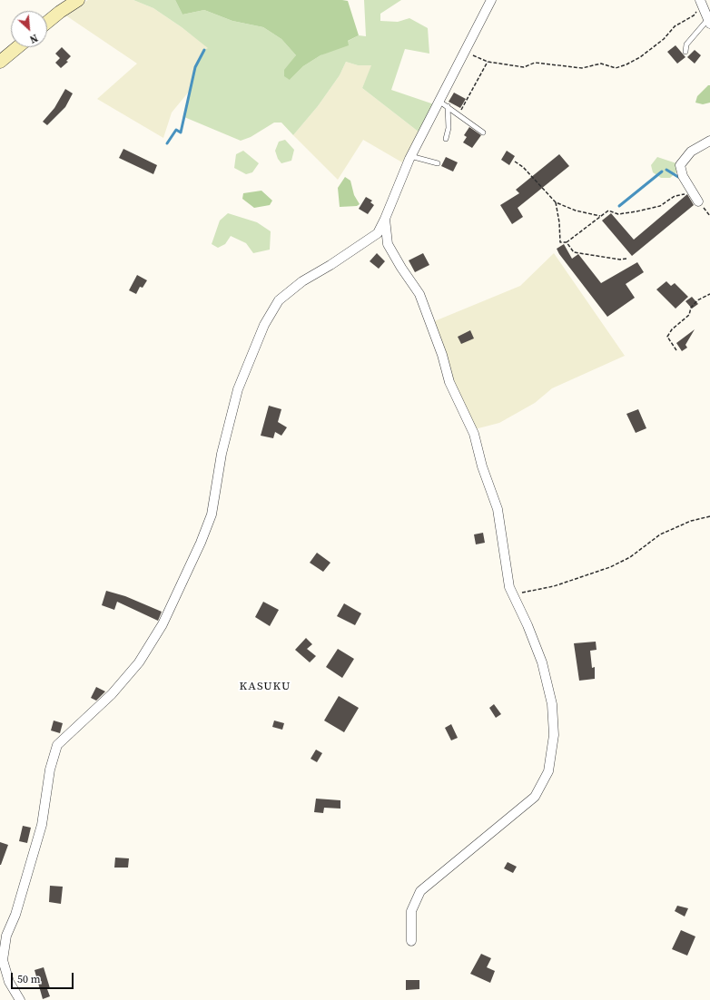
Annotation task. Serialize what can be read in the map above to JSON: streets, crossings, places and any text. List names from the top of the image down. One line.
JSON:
{"districts":["KASUKU"],"scale_bar":"50 m","north":"bottom right"}
